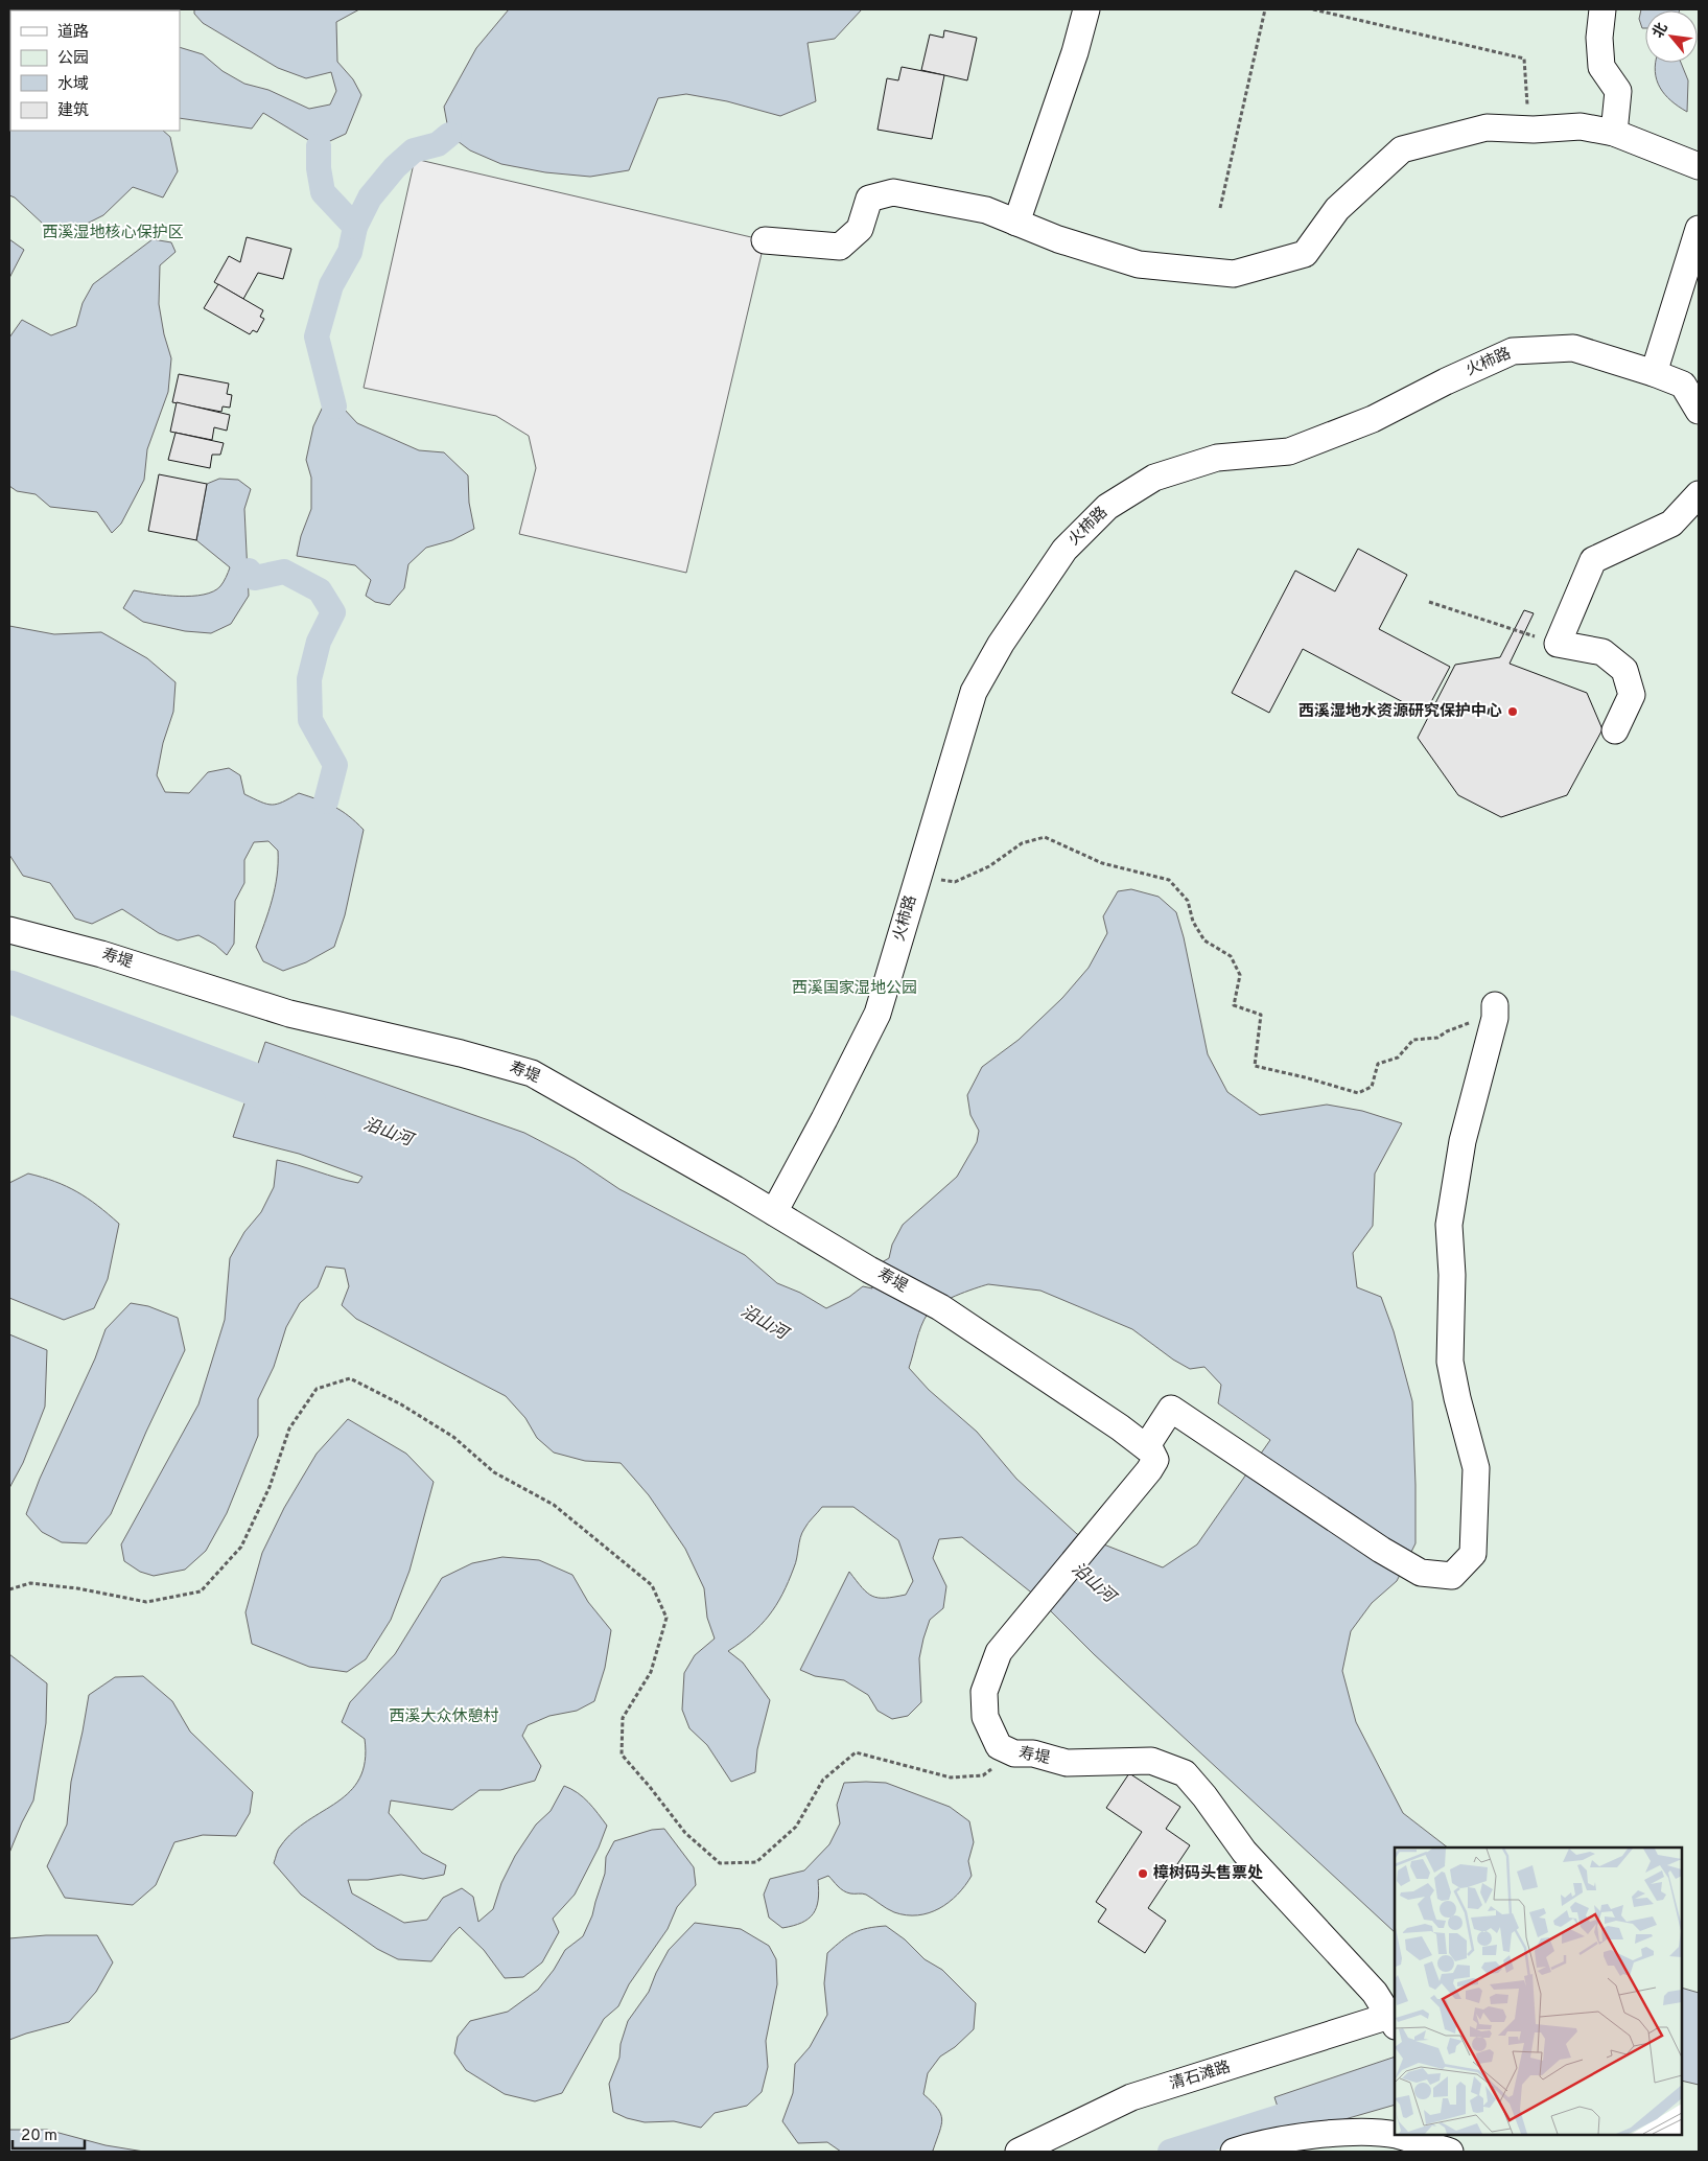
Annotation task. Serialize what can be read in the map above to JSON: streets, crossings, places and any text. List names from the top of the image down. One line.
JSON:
{"streets":{"street":["火柿路","寿堤","清石滩路"]},"crossings":[["火柿路","寿堤"],["寿堤","清石滩路"]],"water":["沿山河"],"parks":["西溪湿地核心保护区","西溪国家湿地公园","西溪大众休憩村"],"places":["西溪湿地水资源研究保护中心","樟树码头售票处"],"legend":["道路","公园","水域","建筑"],"scale_bar":"20 m","north":"top left"}
